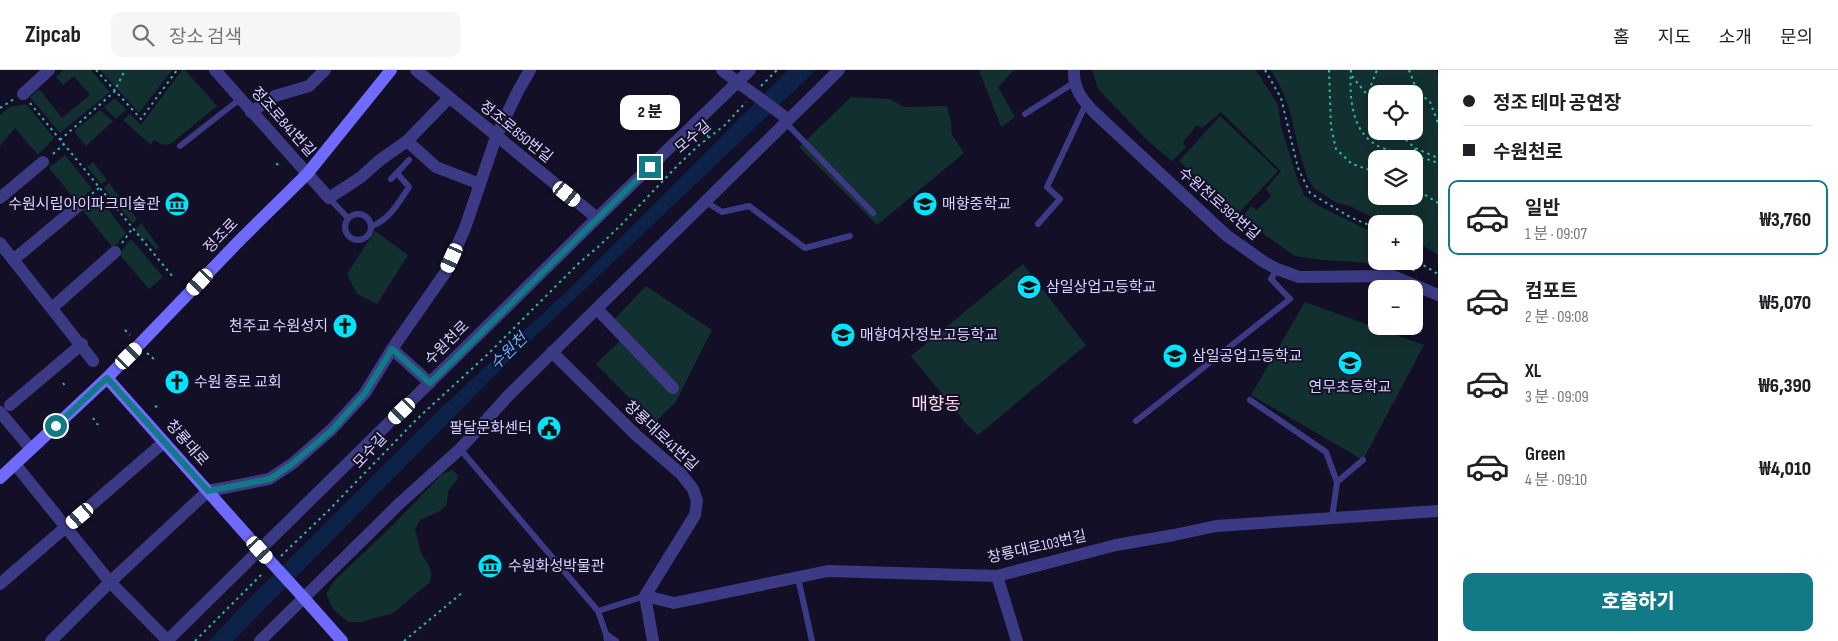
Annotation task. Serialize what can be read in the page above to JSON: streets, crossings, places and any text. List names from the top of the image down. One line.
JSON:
{"streets":{"street":["정조로841번길","정조로850번길","수원천로392번길","정조로","수원천로","창룡대로41번길","창룡대로","창룡대로103번길"],"path":["모수길"]},"crossings":[["정조로841번길","정조로"],["정조로850번길","수원천로"],["모수길","수원천로"],["정조로","창룡대로"],["수원천로","창룡대로"],["창룡대로41번길","창룡대로103번길"]],"districts":["매향동"],"water":["수원천"],"places":{"museum":["수원시립아이파크미술관","수원화성박물관"],"school or university":["매향중학교","삼일상업고등학교","매향여자정보고등학교","삼일공업고등학교","연무초등학교"],"church":["천주교 수원성지","수원 종로 교회"],"public building":["팔달문화센터"]},"page":{"header":"Zipcab","search":"장소 검색","nav":["홈","지도","소개","문의"],"banner":["정조 테마 공연장","수원천로"],"map_buttons":["+","−"],"bubble":"2 분","list":[{"name":"일반","note":"1 분 · 09:07","value":"₩3,760"},{"name":"컴포트","note":"2 분 · 09:08","value":"₩5,070"},{"name":"XL","note":"3 분 · 09:09","value":"₩6,390"},{"name":"Green","note":"4 분 · 09:10","value":"₩4,010"}],"buttons":"호출하기"}}
